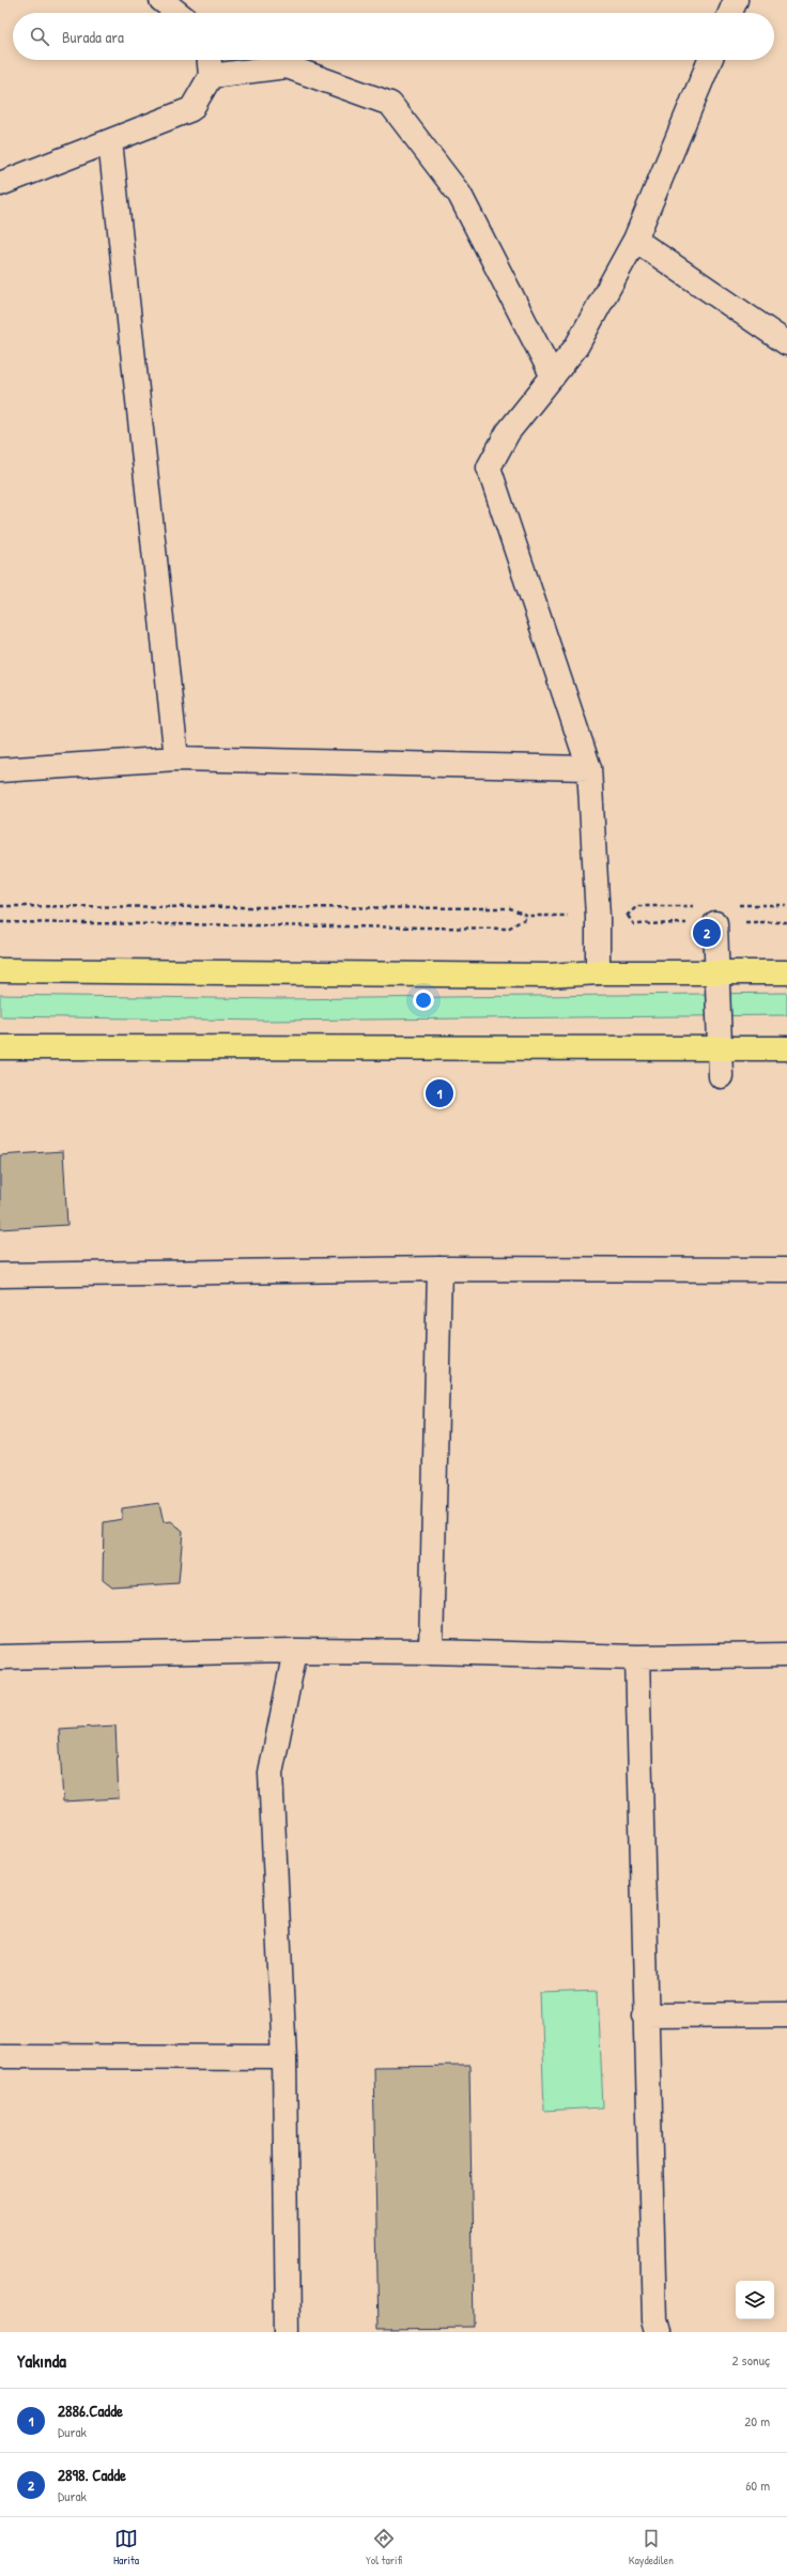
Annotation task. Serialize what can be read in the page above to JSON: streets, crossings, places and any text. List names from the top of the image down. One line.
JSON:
{"page":{"search":"Burada ara","pins":["2","1"],"heading":["Yakında","2 sonuç"],"list":[{"mark":"1","name":"2886.Cadde","note":"Durak","value":"20 m"},{"mark":"2","name":"2898. Cadde","note":"Durak","value":"60 m"}],"nav":["Harita","Yol tarifi","Kaydedilen"]}}
